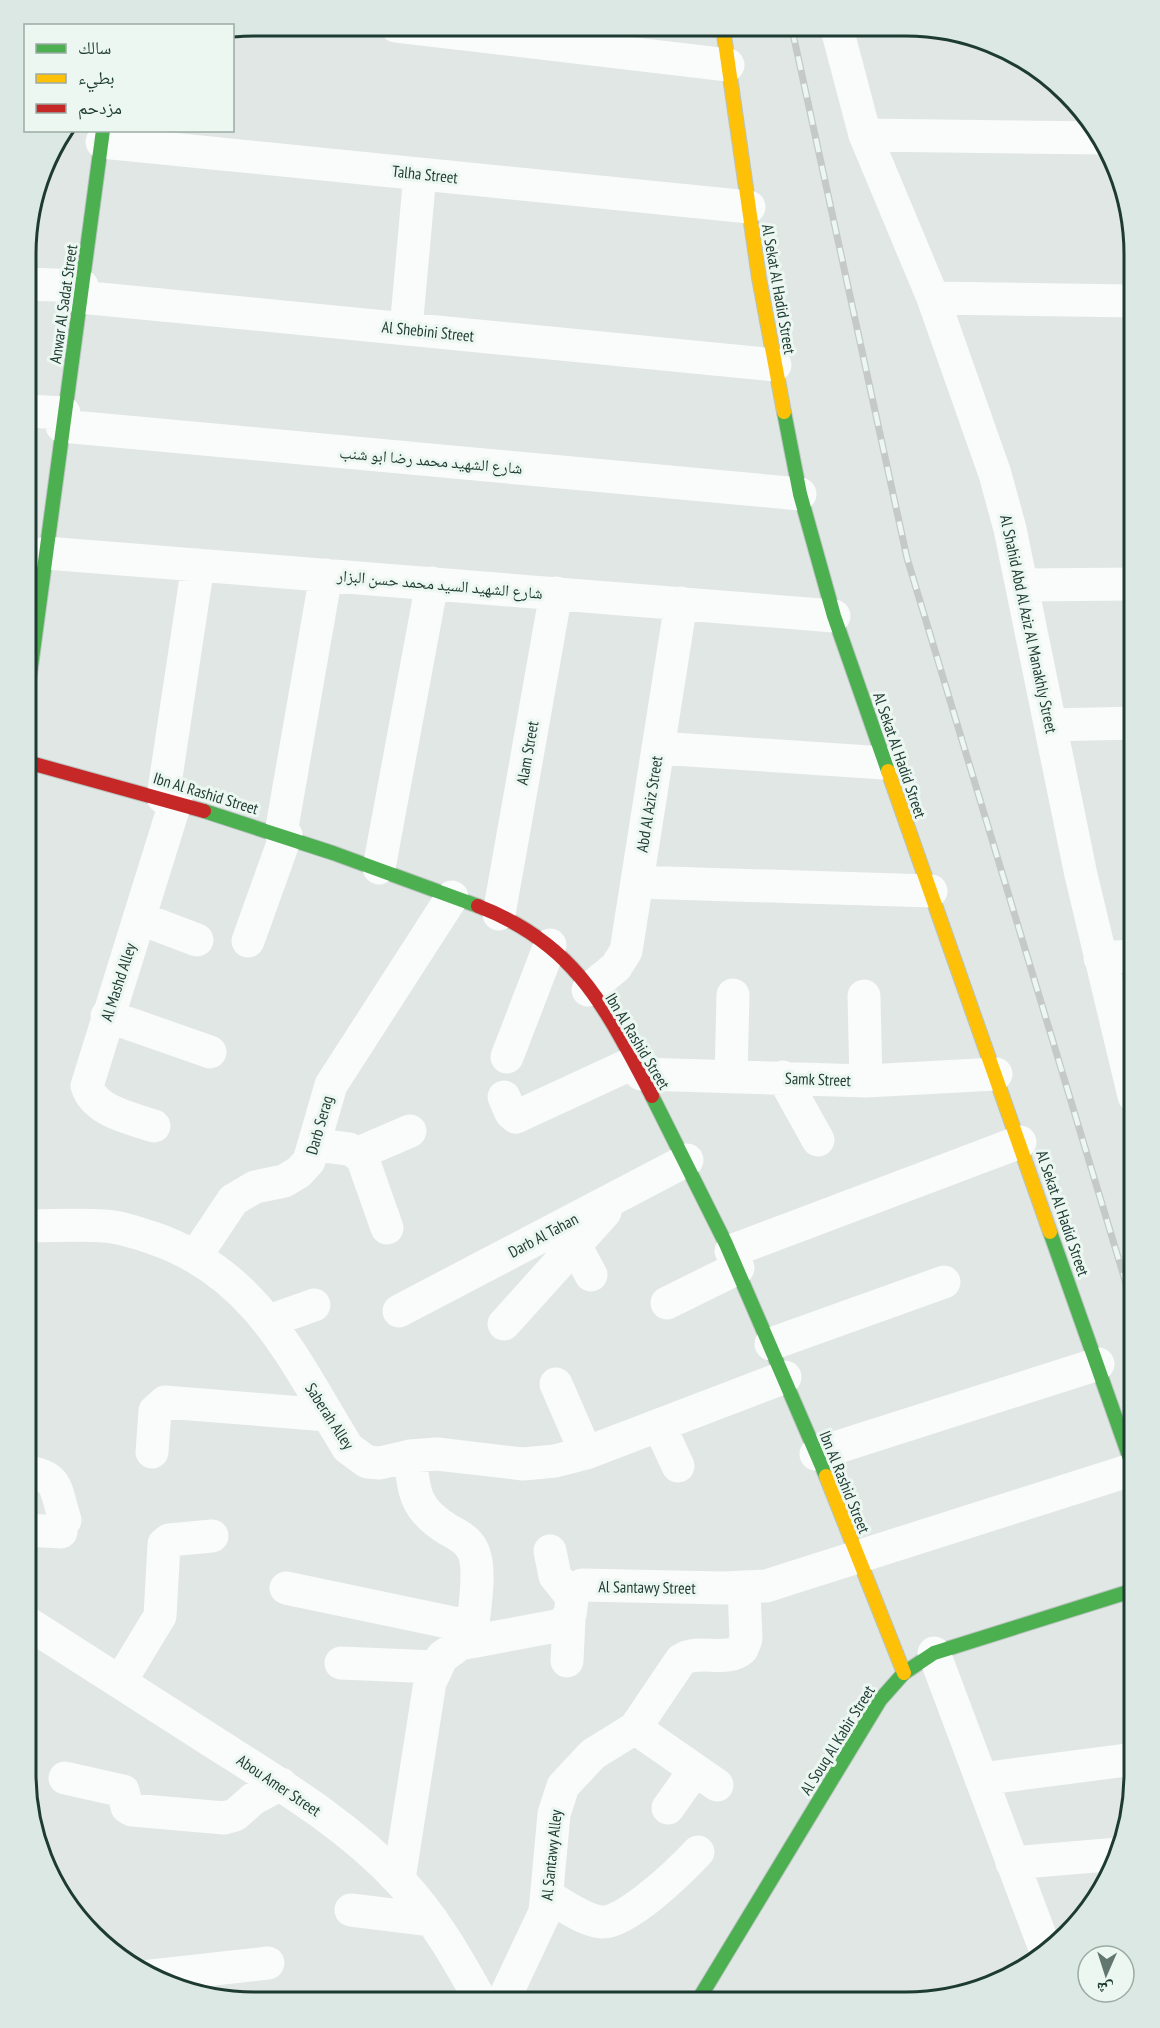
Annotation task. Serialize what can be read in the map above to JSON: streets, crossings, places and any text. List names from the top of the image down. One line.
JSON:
{"streets":{"street":["Talha Street","Al Sekat Al Hadid Street","Anwar Al Sadat Street","Al Shebini Street","شارع الشهيد محمد رضا ابو شنب","شارع الشهيد السيد محمد حسن البزار","Al Shahid Abd Al Aziz Al Manakhly Street","Alam Street","Ibn Al Rashid Street","Abd Al Aziz Street","Al Mashd Alley","Samk Street","Darb Serag","Darb Al Tahan","Saberah Alley","Al Santawy Street","Al Souq Al Kabir Street","Abou Amer Street","Al Santawy Alley"]},"crossings":[["Talha Street","Al Sekat Al Hadid Street"],["Talha Street","Anwar Al Sadat Street"],["Al Sekat Al Hadid Street","Al Shebini Street"],["Al Sekat Al Hadid Street","شارع الشهيد محمد رضا ابو شنب"],["Al Sekat Al Hadid Street","شارع الشهيد السيد محمد حسن البزار"],["Al Sekat Al Hadid Street","Samk Street"],["Anwar Al Sadat Street","Al Shebini Street"],["Anwar Al Sadat Street","شارع الشهيد محمد رضا ابو شنب"],["Anwar Al Sadat Street","شارع الشهيد السيد محمد حسن البزار"],["شارع الشهيد السيد محمد حسن البزار","Alam Street"],["شارع الشهيد السيد محمد حسن البزار","Abd Al Aziz Street"],["شارع الشهيد السيد محمد حسن البزار","Al Mashd Alley"],["Alam Street","Ibn Al Rashid Street"],["Ibn Al Rashid Street","Abd Al Aziz Street"],["Ibn Al Rashid Street","Al Mashd Alley"],["Ibn Al Rashid Street","Samk Street"],["Ibn Al Rashid Street","Darb Serag"],["Ibn Al Rashid Street","Darb Al Tahan"],["Ibn Al Rashid Street","Saberah Alley"],["Ibn Al Rashid Street","Al Santawy Street"],["Ibn Al Rashid Street","Al Souq Al Kabir Street"],["Darb Serag","Saberah Alley"],["Al Santawy Street","Abou Amer Street"],["Al Santawy Street","Al Santawy Alley"]],"legend":["سالك","بطيء","مزدحم"],"north":"bottom"}
